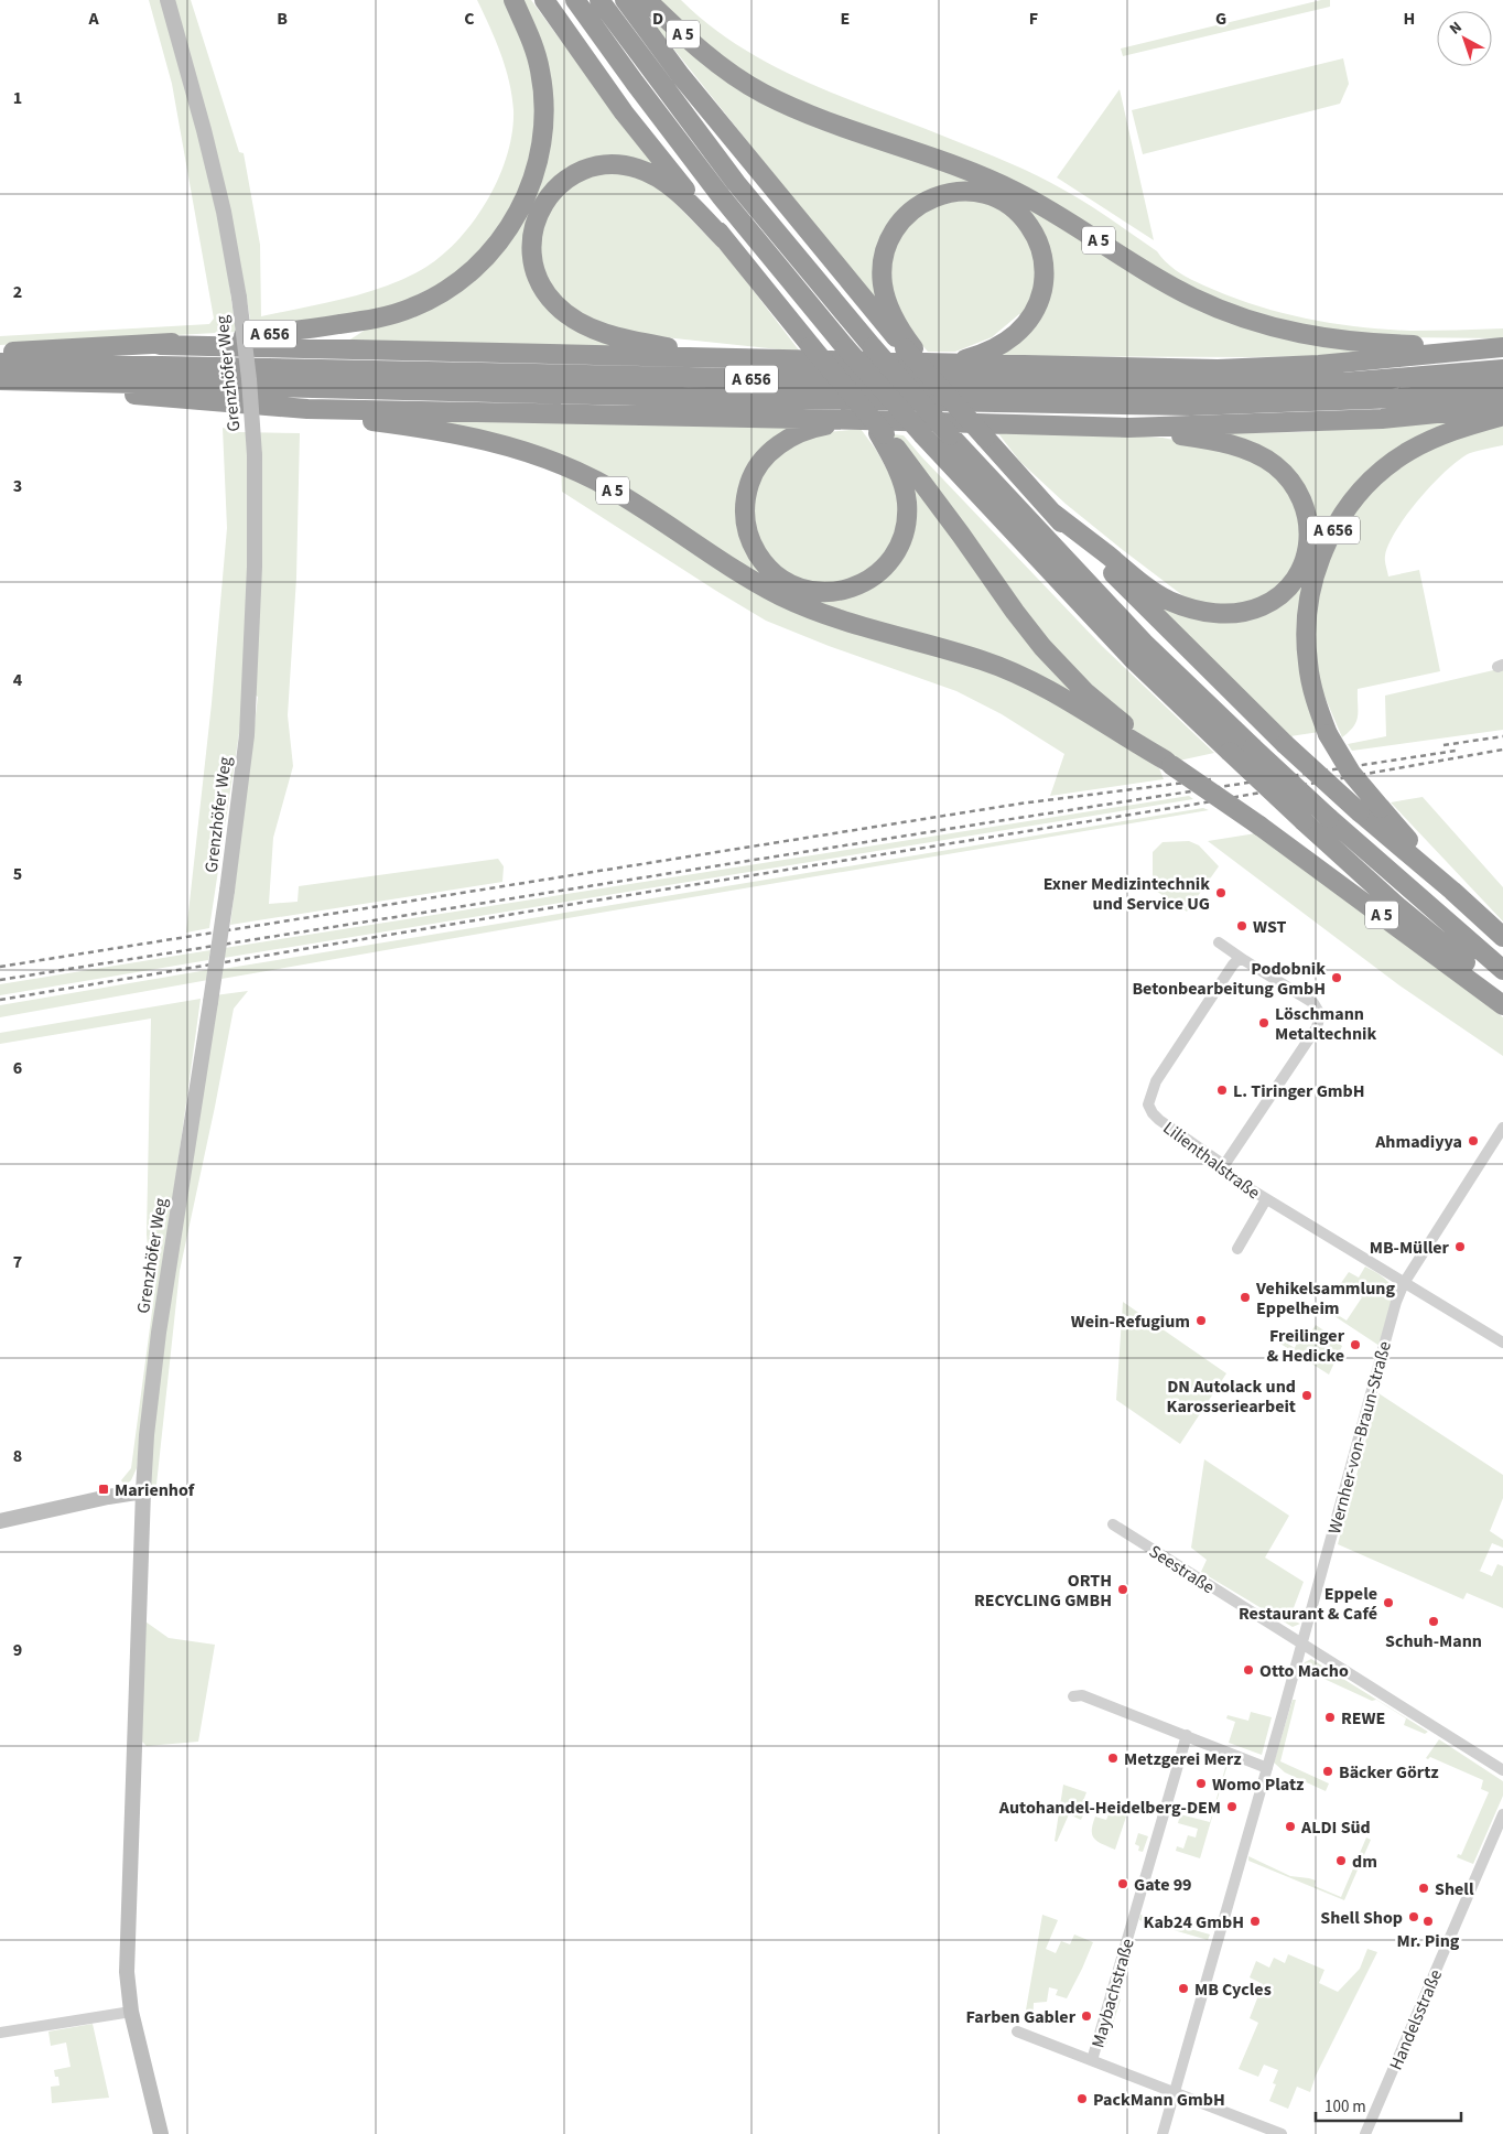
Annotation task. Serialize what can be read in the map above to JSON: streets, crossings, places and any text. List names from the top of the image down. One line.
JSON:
{"streets":{"highway":["A 5","A 656"],"main road":["Grenzhöfer Weg"],"street":["Lilienthalstraße","Wernher-von-Braun-Straße","Seestraße","Maybachstraße","Handelsstraße"]},"crossings":[["A 5","A 656"],["Lilienthalstraße","Wernher-von-Braun-Straße"],["Wernher-von-Braun-Straße","Seestraße"]],"places":{"other":["Exner Medizintechnik und Service UG","WST","Podobnik Betonbearbeitung GmbH","Löschmann Metaltechnik","L. Tiringer GmbH","Ahmadiyya","MB-Müller","Vehikelsammlung Eppelheim","Wein-Refugium","Freilinger & Hedicke","DN Autolack und Karosseriearbeit","ORTH RECYCLING GMBH","Eppele Restaurant & Café","Schuh-Mann","Otto Macho","REWE","Metzgerei Merz","Bäcker Görtz","Womo Platz","Autohandel-Heidelberg-DEM","ALDI Süd","dm","Gate 99","Shell","Shell Shop","Kab24 GmbH","Mr. Ping","MB Cycles","Farben Gabler","PackMann GmbH"],"transit":["Marienhof"]},"scale_bar":"100 m","north":"top left","grid":{"columns":["A","B","C","D","E","F","G","H"],"rows":["1","2","3","4","5","6","7","8","9"]}}
